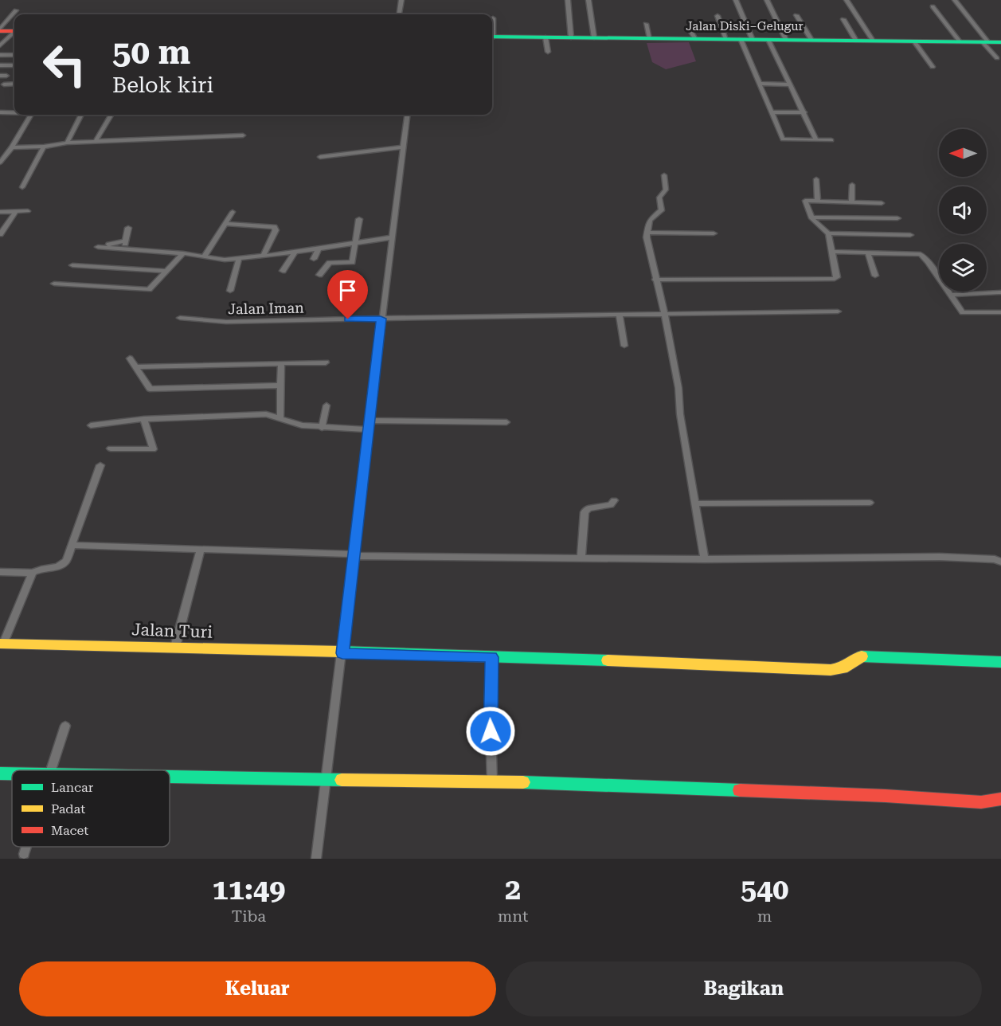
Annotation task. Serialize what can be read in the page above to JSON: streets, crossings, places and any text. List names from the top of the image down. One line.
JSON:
{"streets":{"street":["Jalan Diski–Gelugur","Jalan Iman","Jalan Turi"]},"legend":["Lancar","Padat","Macet"],"north":"left","page":{"turn":["50 m","Belok kiri"],"eta":["11:49","Tiba","2","mnt","540","m"],"buttons":["Keluar","Bagikan"]}}
